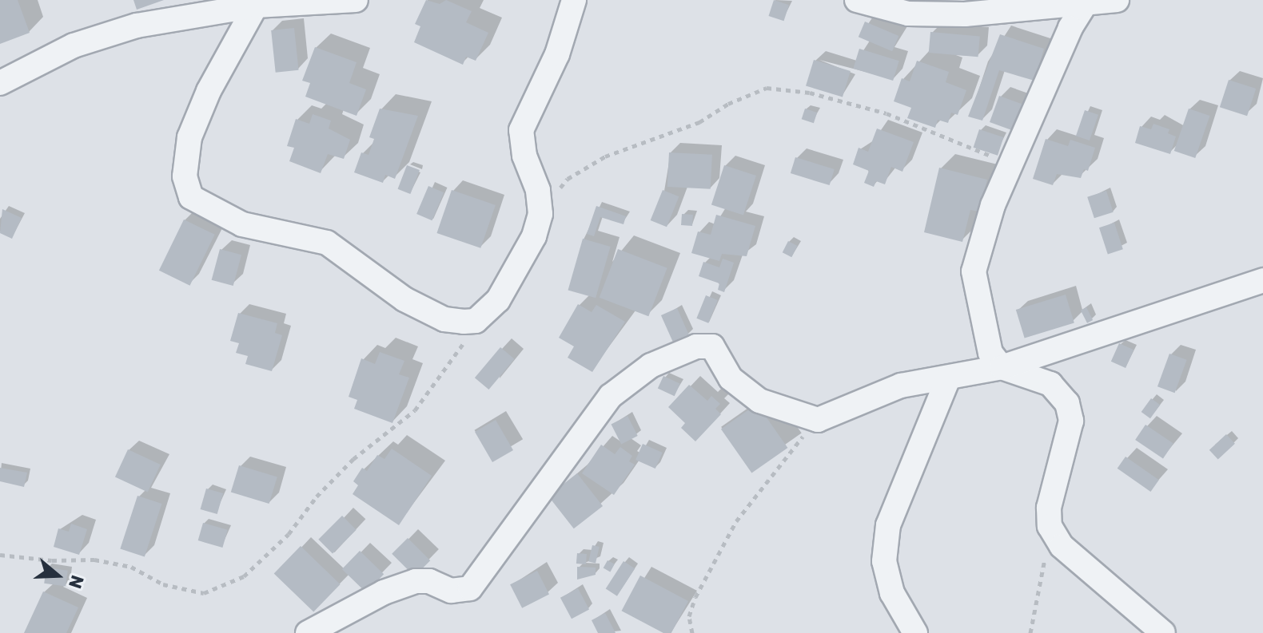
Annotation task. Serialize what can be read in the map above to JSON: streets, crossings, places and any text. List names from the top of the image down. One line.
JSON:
{"north":"right"}
